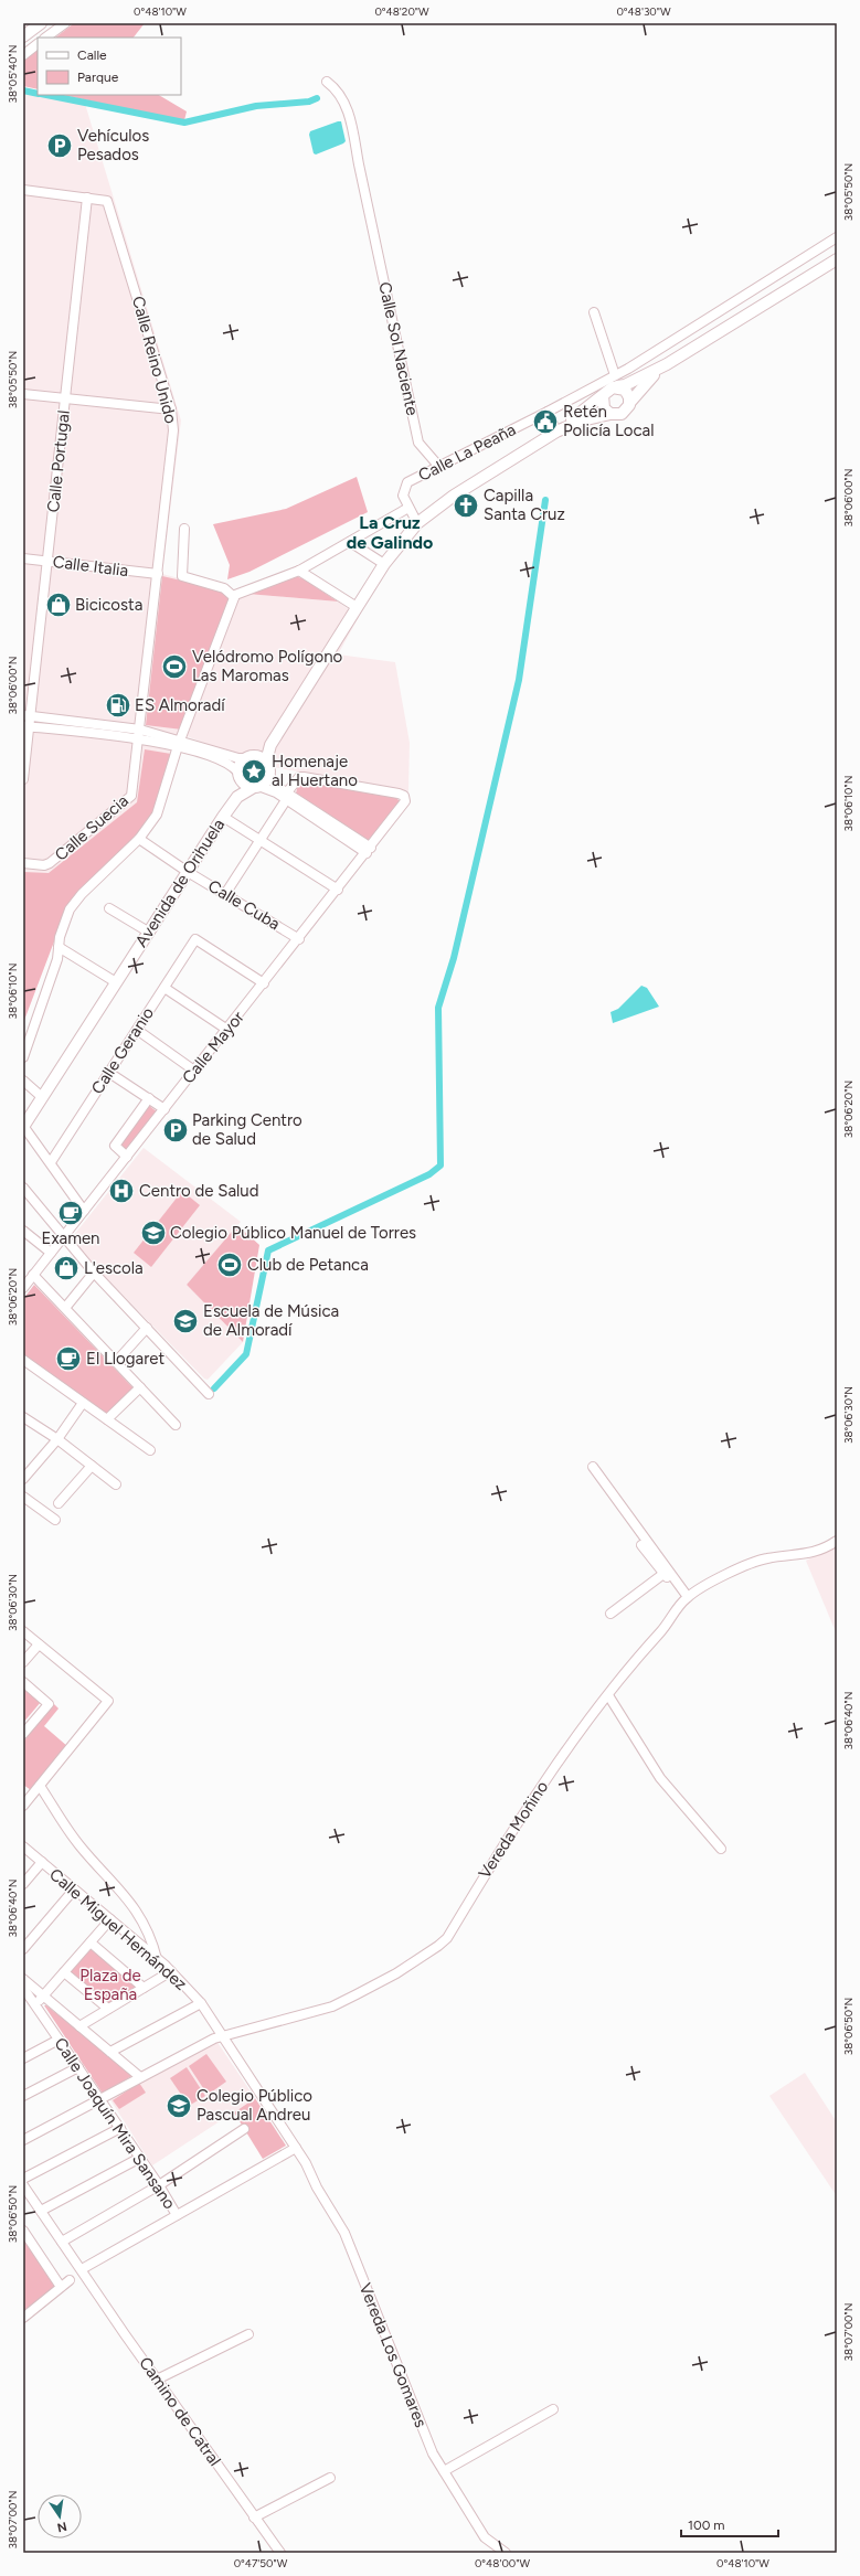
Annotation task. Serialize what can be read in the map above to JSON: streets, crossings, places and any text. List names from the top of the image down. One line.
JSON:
{"streets":{"main road":["Avenida de Orihuela"],"street":["Calle Sol Naciente","Calle Reino Unido","Calle La Peaña","Calle Portugal","Calle Italia","Calle Suecia","Calle Cuba","Calle Mayor","Calle Geranio","Vereda Moñino","Calle Miguel Hernández","Calle Joaquín Mira Sansano","Vereda Los Gomares","Camino de Catral"]},"crossings":[["Calle Sol Naciente","Calle La Peaña"],["Calle Reino Unido","Calle Portugal"],["Calle Reino Unido","Calle Italia"],["Calle Reino Unido","Calle Suecia"],["Calle Portugal","Calle Italia"],["Avenida de Orihuela","Calle Cuba"],["Calle Cuba","Calle Mayor"],["Calle Mayor","Calle Geranio"],["Vereda Moñino","Calle Miguel Hernández"],["Vereda Moñino","Calle Joaquín Mira Sansano"],["Calle Miguel Hernández","Vereda Los Gomares"]],"districts":["La Cruz de Galindo"],"parks":["Plaza de España"],"places":{"parking":["Vehículos Pesados","Parking Centro de Salud"],"public building":["Retén Policía Local"],"church":["Capilla Santa Cruz"],"shop":["Bicicosta","L'escola"],"sports":["Velódromo Polígono Las Maromas","Club de Petanca"],"fuel station":["ES Almoradí"],"place":["Homenaje al Huertano"],"hospital":["Centro de Salud"],"cafe":["Examen","El Llogaret"],"school or university":["Colegio Público Manuel de Torres","Escuela de Música de Almoradí","Colegio Público Pascual Andreu"]},"legend":["Calle","Parque"],"scale_bar":"100 m","north":"bottom","coordinates":["0°48'10\"W","0°48'20\"W","0°48'30\"W","38°05'40\"N","38°05'50\"N","38°06'00\"N","38°06'10\"N","38°06'20\"N","38°06'30\"N","38°06'40\"N","38°06'50\"N","38°07'00\"N","0°47'50\"W","0°48'00\"W"]}
